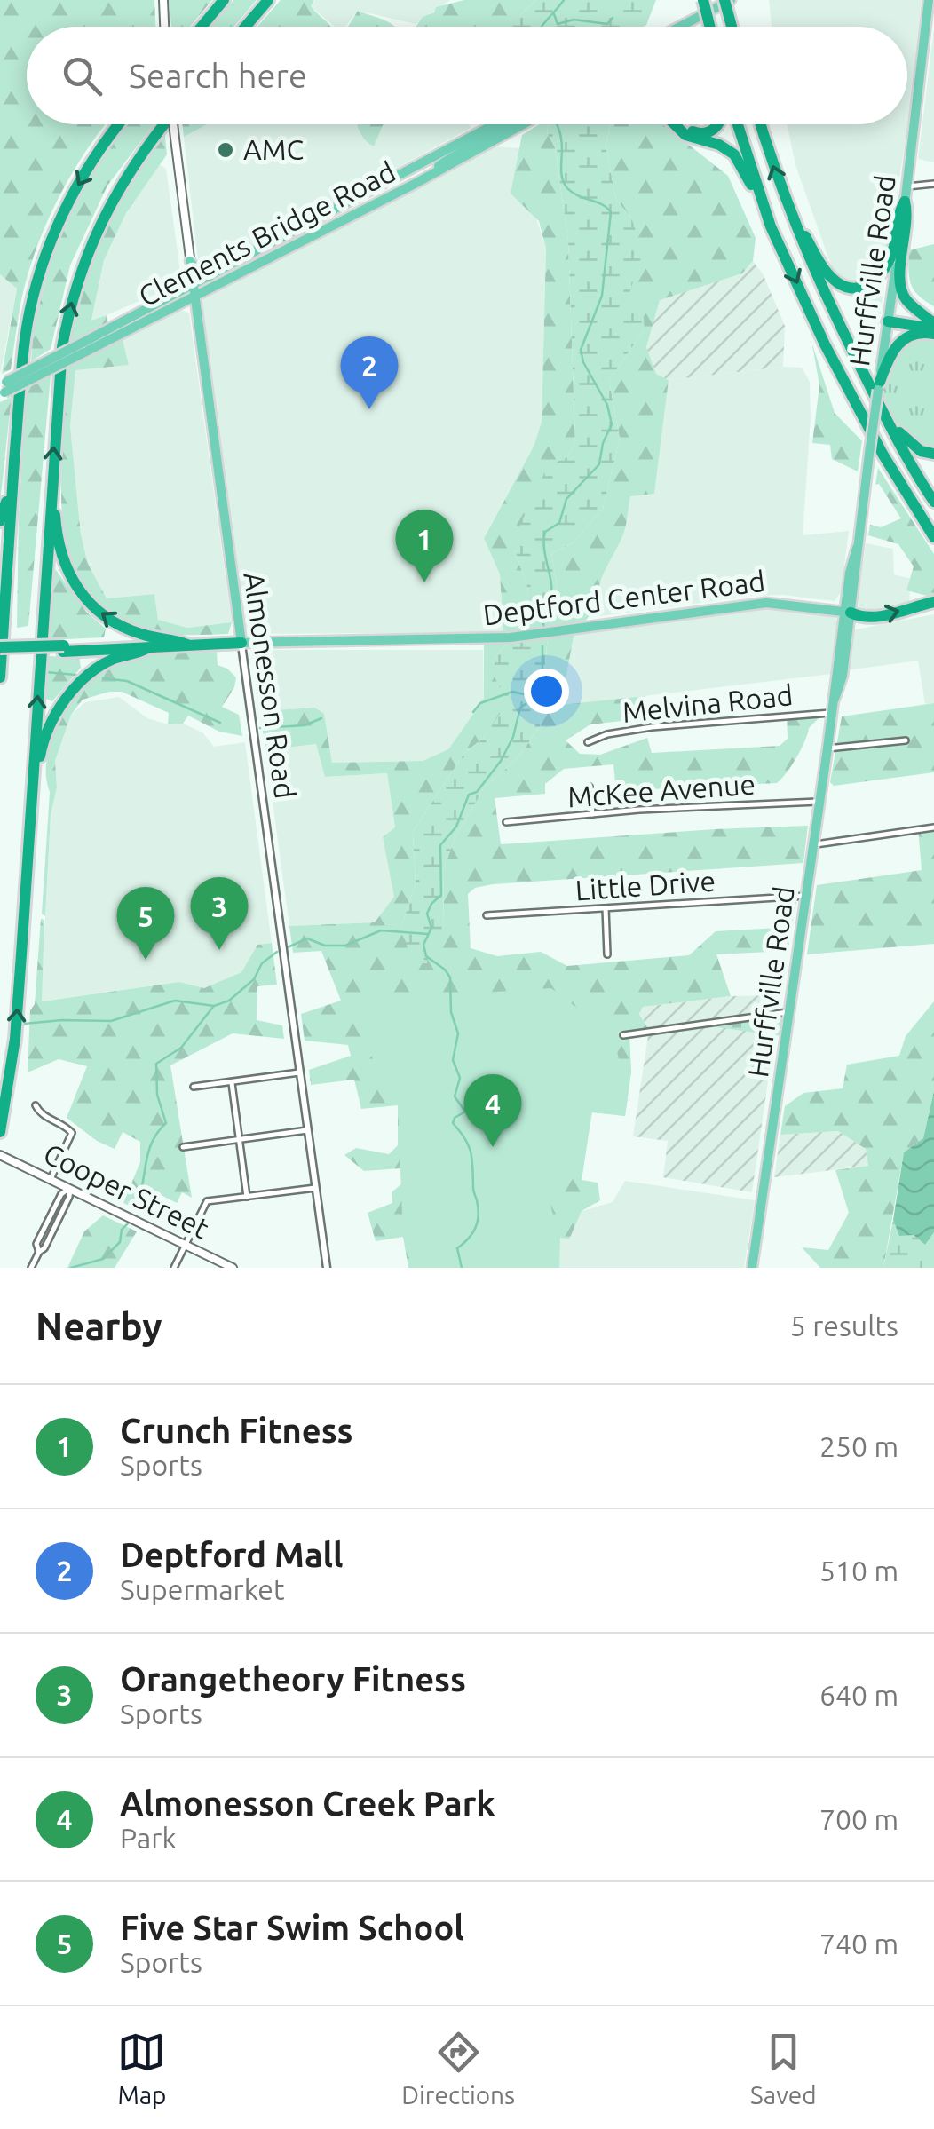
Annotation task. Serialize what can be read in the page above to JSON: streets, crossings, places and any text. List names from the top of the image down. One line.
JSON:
{"streets":{"main road":["Clements Bridge Road","Hurffville Road","Deptford Center Road","Almonesson Road","Cooper Street"],"street":["Melvina Road","McKee Avenue","Little Drive"]},"crossings":[["Clements Bridge Road","Almonesson Road"],["Hurffville Road","Deptford Center Road"],["Hurffville Road","Melvina Road"],["Hurffville Road","McKee Avenue"],["Hurffville Road","Little Drive"],["Deptford Center Road","Almonesson Road"]],"places":["AMC"],"page":{"search":"Search here","pins":["2","1","3","5","4"],"heading":["Nearby","5 results"],"list":[{"mark":"1","name":"Crunch Fitness","note":"Sports","value":"250 m"},{"mark":"2","name":"Deptford Mall","note":"Supermarket","value":"510 m"},{"mark":"3","name":"Orangetheory Fitness","note":"Sports","value":"640 m"},{"mark":"4","name":"Almonesson Creek Park","note":"Park","value":"700 m"},{"mark":"5","name":"Five Star Swim School","note":"Sports","value":"740 m"}],"nav":["Map","Directions","Saved"]}}
